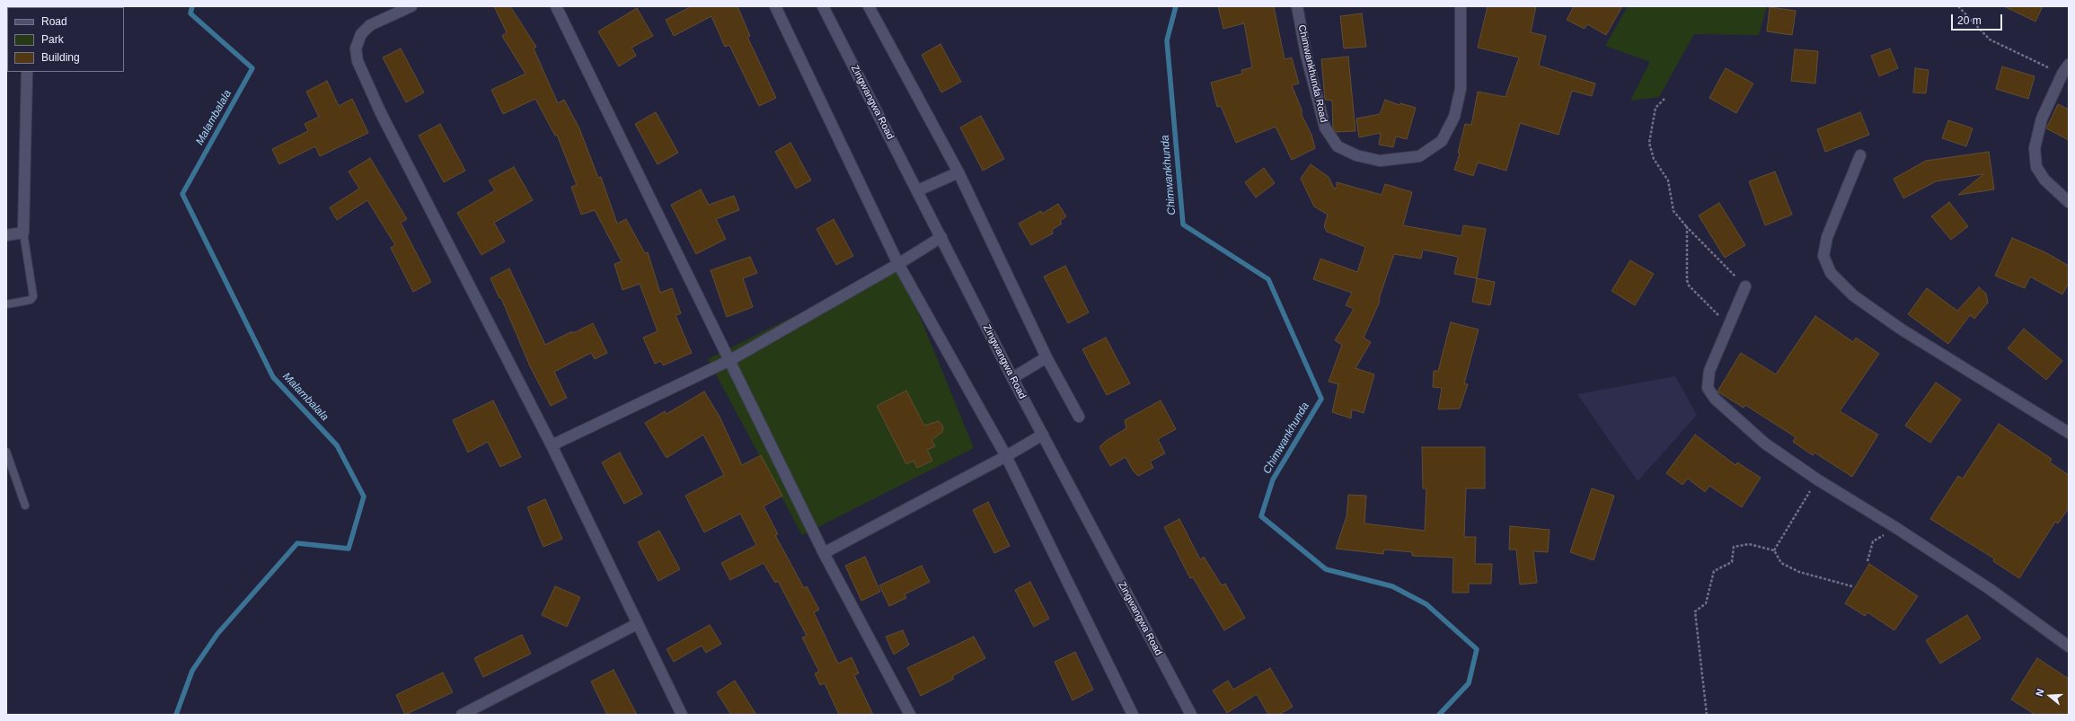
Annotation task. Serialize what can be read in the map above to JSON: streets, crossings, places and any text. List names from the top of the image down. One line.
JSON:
{"streets":{"street":["Chimwankhunda Road","Zingwangwa Road"]},"water":["Malambalala","Chimwankhunda"],"legend":["Road","Park","Building"],"scale_bar":"20 m","north":"left"}
